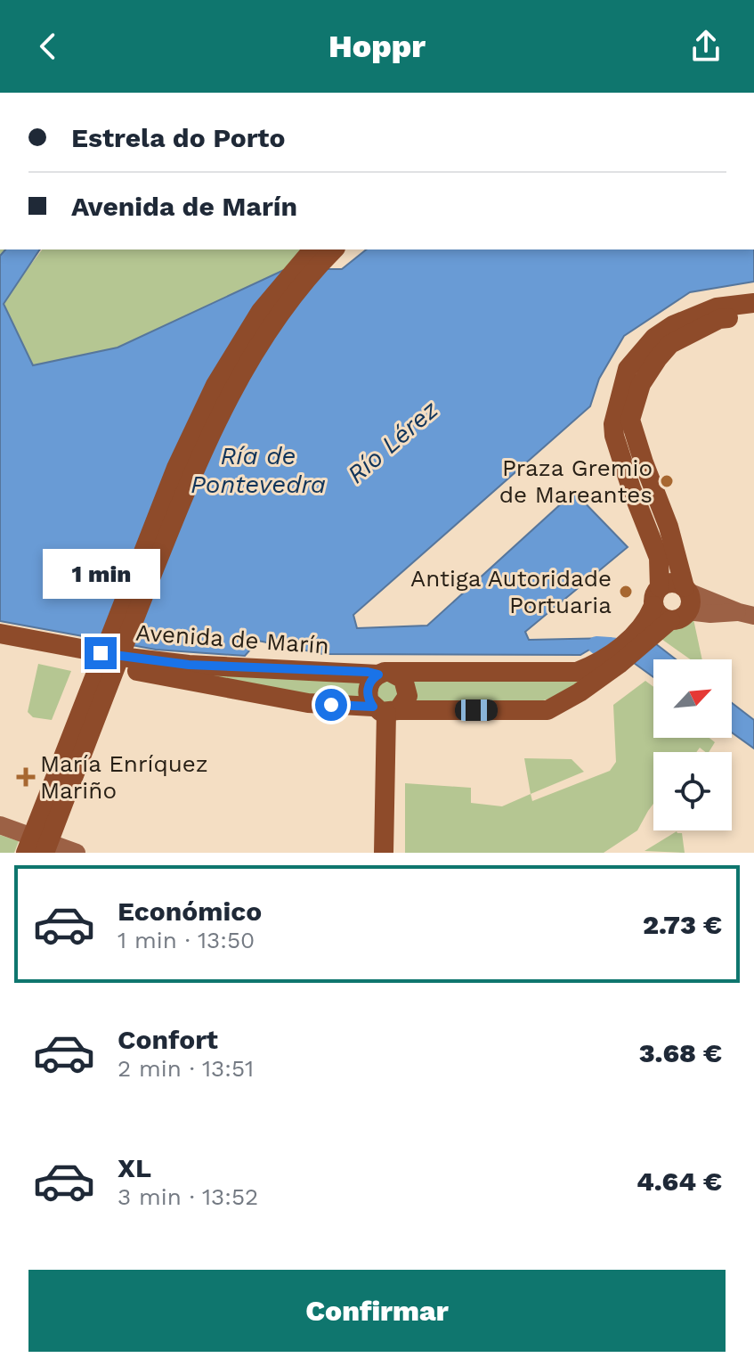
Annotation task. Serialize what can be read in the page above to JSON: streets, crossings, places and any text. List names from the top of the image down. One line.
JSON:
{"streets":{"highway":["Avenida de Marín"]},"water":["Río Lérez","Ría de Pontevedra"],"places":{"other":["Praza Gremio de Mareantes","Antiga Autoridade Portuaria"],"health":["María Enríquez Mariño"]},"north":"top right","page":{"header":"Hoppr","banner":["Estrela do Porto","Avenida de Marín"],"bubble":"1 min","list":[{"name":"Económico","note":"1 min · 13:50","value":"2.73 €"},{"name":"Confort","note":"2 min · 13:51","value":"3.68 €"},{"name":"XL","note":"3 min · 13:52","value":"4.64 €"}],"buttons":"Confirmar"}}
